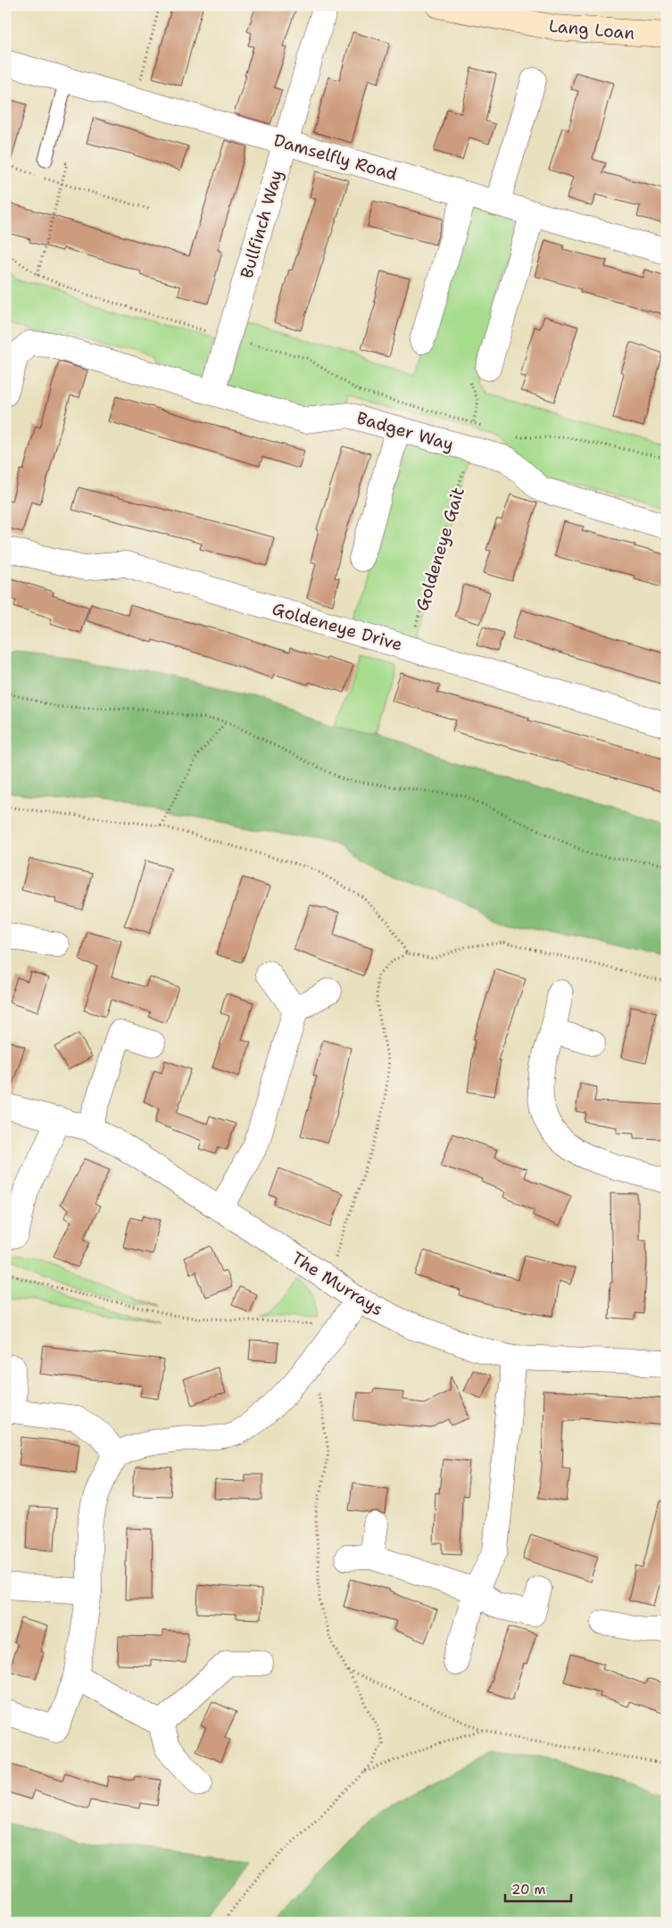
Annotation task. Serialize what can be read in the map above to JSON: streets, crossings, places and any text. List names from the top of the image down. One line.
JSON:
{"streets":{"street":["Lang Loan","Damselfly Road","Bullfinch Way","Badger Way","Goldeneye Drive","The Murrays"],"path":["Goldeneye Gait"]},"crossings":[["Damselfly Road","Bullfinch Way"],["Bullfinch Way","Badger Way"],["Badger Way","Goldeneye Gait"],["Goldeneye Gait","Goldeneye Drive"]],"scale_bar":"20 m"}
